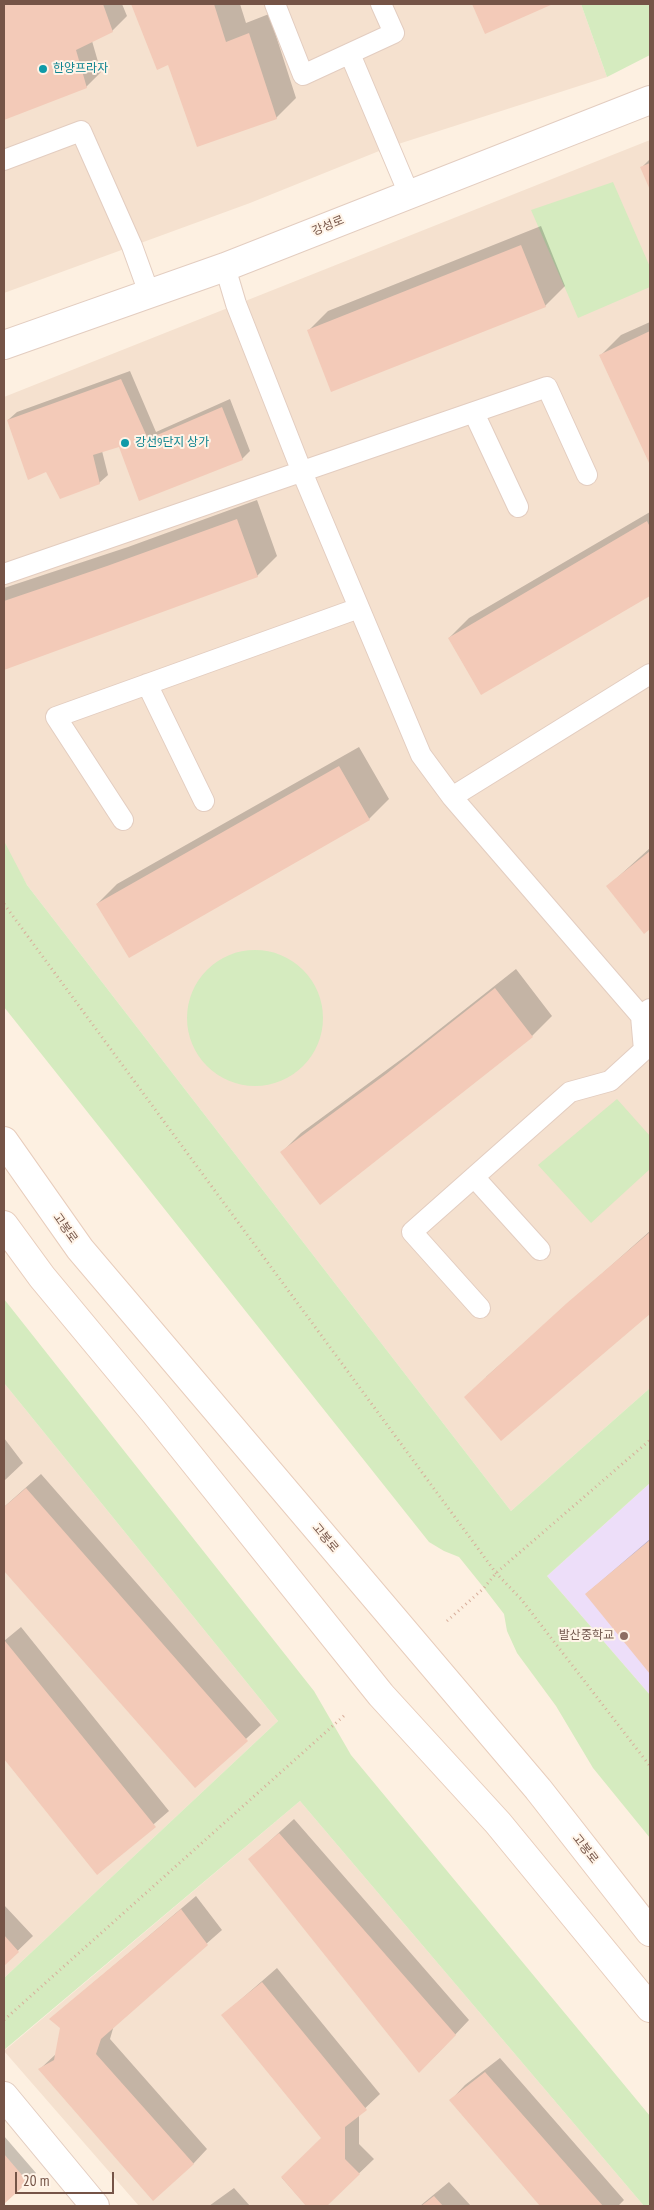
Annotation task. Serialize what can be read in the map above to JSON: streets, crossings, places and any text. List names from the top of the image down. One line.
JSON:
{"streets":{"main road":["강성로","고봉로"]},"places":["한양프라자","강선9단지 상가","발산중학교"],"scale_bar":"20 m"}
